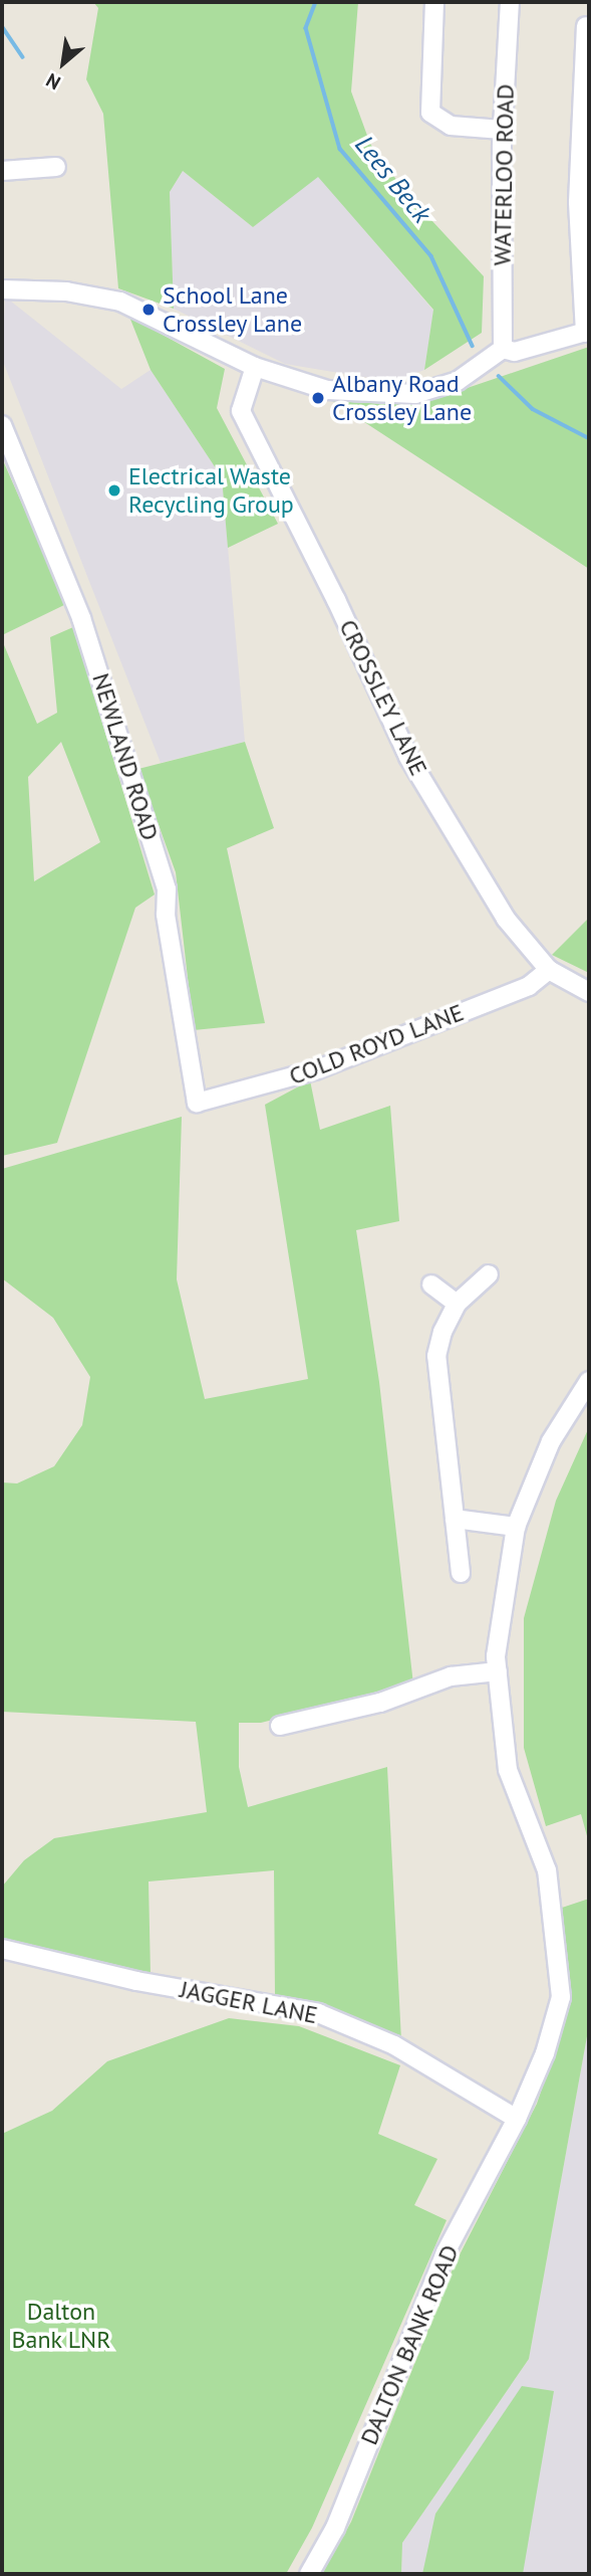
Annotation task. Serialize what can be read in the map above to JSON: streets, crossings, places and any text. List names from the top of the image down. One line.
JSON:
{"streets":{"street":["WATERLOO ROAD","CROSSLEY LANE","NEWLAND ROAD","COLD ROYD LANE","JAGGER LANE","DALTON BANK ROAD"]},"crossings":[["CROSSLEY LANE","COLD ROYD LANE"],["NEWLAND ROAD","COLD ROYD LANE"],["JAGGER LANE","DALTON BANK ROAD"]],"water":["Lees Beck"],"parks":["Dalton Bank LNR"],"places":["School Lane Crossley Lane","Albany Road Crossley Lane","Electrical Waste Recycling Group"],"north":"bottom left"}
